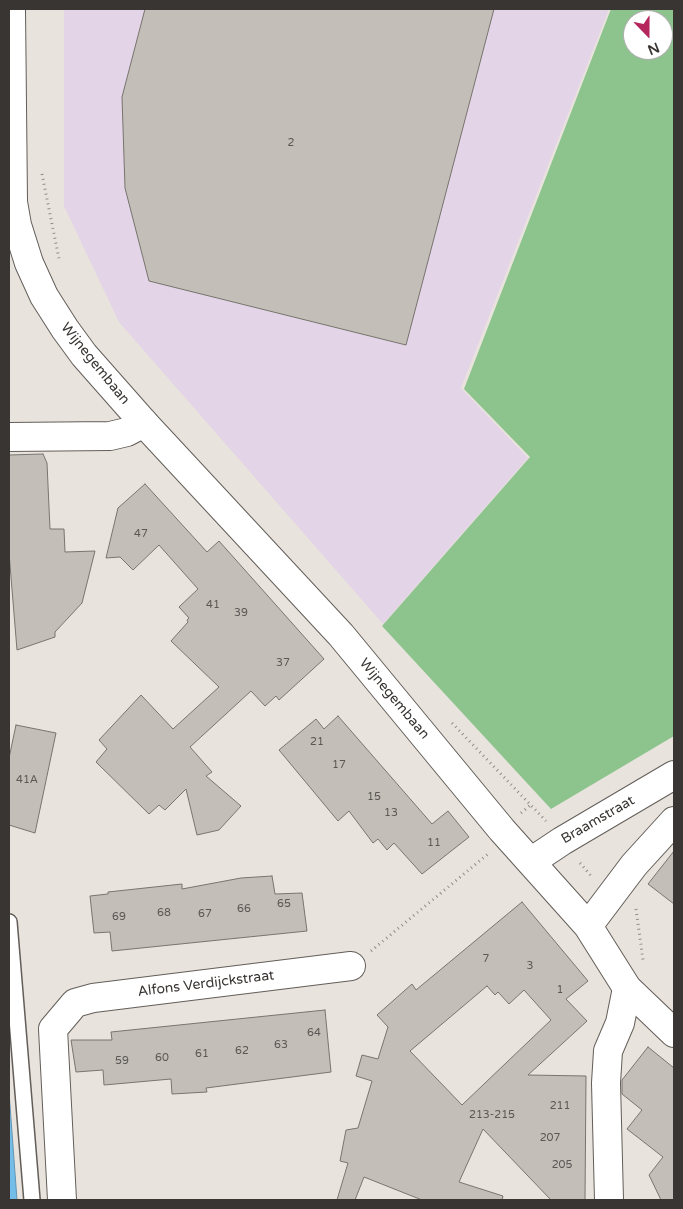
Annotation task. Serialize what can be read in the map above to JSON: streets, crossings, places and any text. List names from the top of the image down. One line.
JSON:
{"streets":{"street":["Wijnegembaan","Braamstraat","Alfons Verdijckstraat"]},"crossings":[["Wijnegembaan","Braamstraat"]],"house_numbers":["2","47","41","39","37","21","17","41A","15","13","11","65","66","68","67","69","7","3","1","64","63","62","61","60","59","211","213-215","207","205"],"north":"bottom"}
